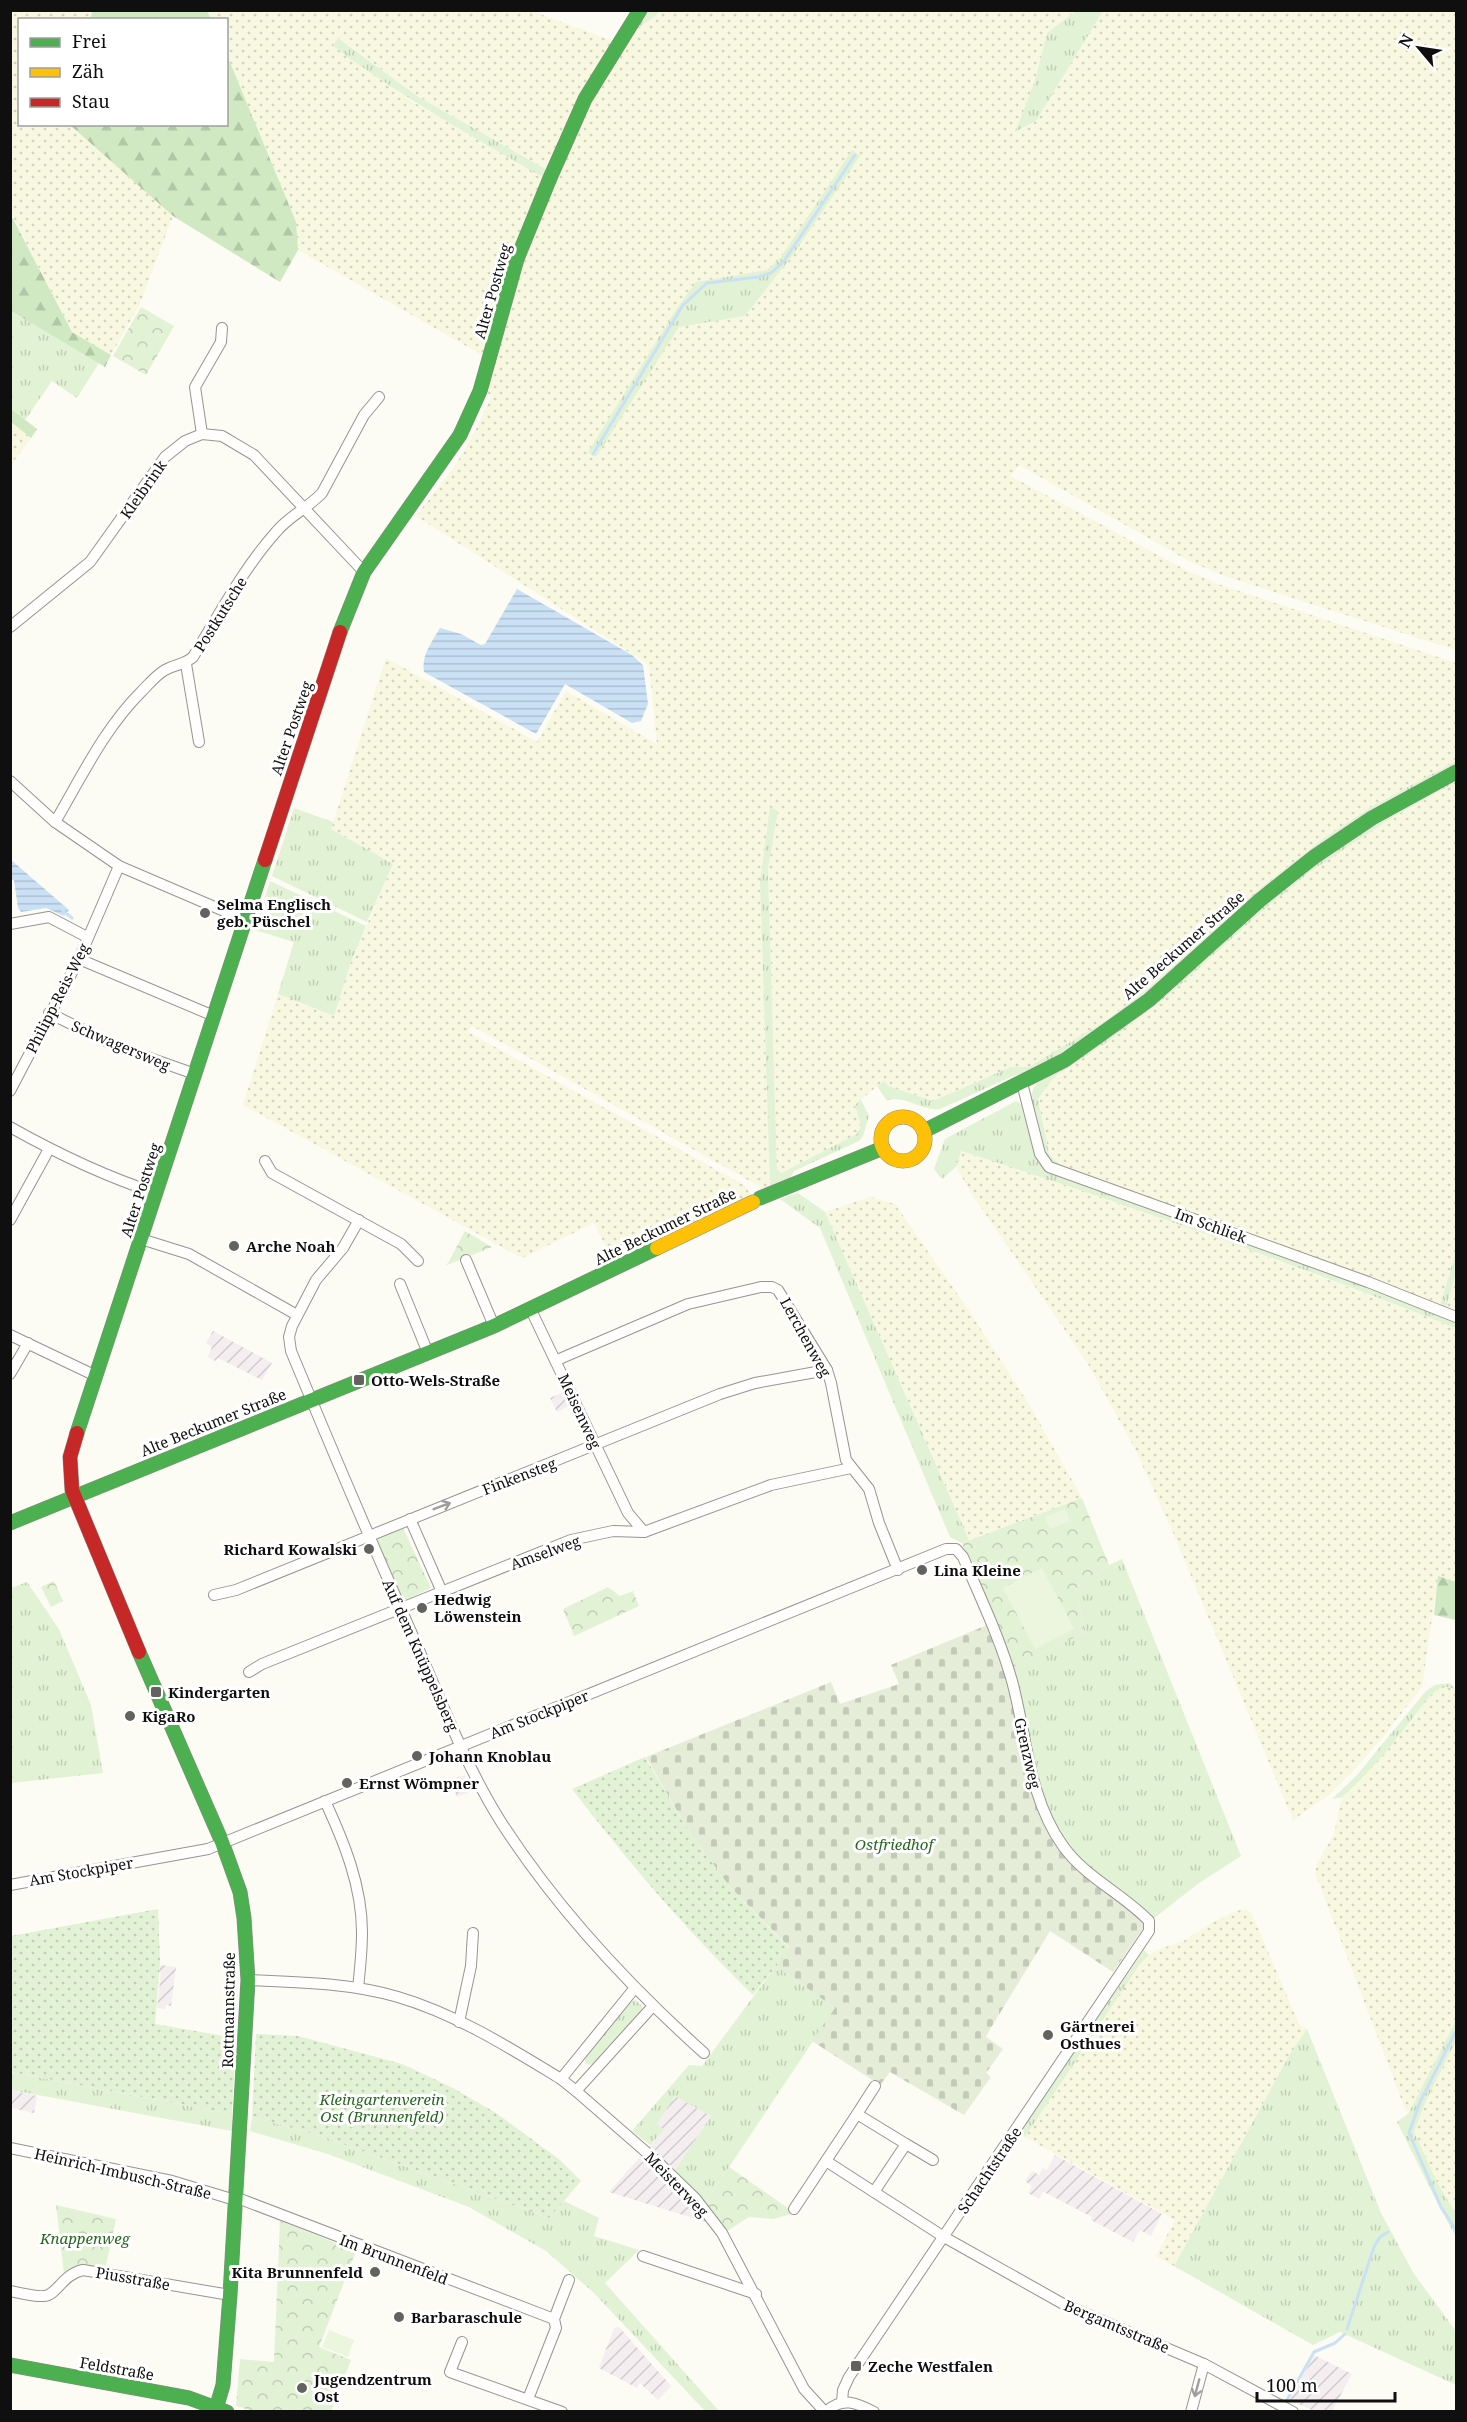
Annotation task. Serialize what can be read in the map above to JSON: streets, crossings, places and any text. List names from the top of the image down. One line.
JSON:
{"streets":{"street":["Alter Postweg","Kleibrink","Postkutsche","Alte Beckumer Straße","Philipp-Reis-Weg","Schwagersweg","Im Schliek","Lerchenweg","Meisenweg","Finkensteg","Amselweg","Auf dem Knüppelsberg","Am Stockpiper","Grenzweg","Rottmannstraße","Schachtstraße","Heinrich-Imbusch-Straße","Meisterweg","Im Brunnenfeld","Piusstraße","Bergamtsstraße","Feldstraße"]},"crossings":[["Alter Postweg","Alte Beckumer Straße"],["Alter Postweg","Schwagersweg"],["Alter Postweg","Rottmannstraße"],["Alte Beckumer Straße","Im Schliek"],["Alte Beckumer Straße","Meisenweg"],["Alte Beckumer Straße","Auf dem Knüppelsberg"],["Alte Beckumer Straße","Rottmannstraße"],["Philipp-Reis-Weg","Schwagersweg"],["Lerchenweg","Meisenweg"],["Lerchenweg","Finkensteg"],["Lerchenweg","Amselweg"],["Lerchenweg","Am Stockpiper"],["Meisenweg","Finkensteg"],["Meisenweg","Amselweg"],["Finkensteg","Auf dem Knüppelsberg"],["Amselweg","Auf dem Knüppelsberg"],["Auf dem Knüppelsberg","Am Stockpiper"],["Am Stockpiper","Grenzweg"],["Am Stockpiper","Rottmannstraße"],["Grenzweg","Schachtstraße"],["Rottmannstraße","Heinrich-Imbusch-Straße"],["Rottmannstraße","Meisterweg"],["Rottmannstraße","Im Brunnenfeld"],["Rottmannstraße","Piusstraße"],["Rottmannstraße","Feldstraße"],["Schachtstraße","Bergamtsstraße"],["Heinrich-Imbusch-Straße","Im Brunnenfeld"]],"parks":["Ostfriedhof","Kleingartenverein Ost (Brunnenfeld)","Knappenweg"],"places":{"other":["Selma Englisch geb. Püschel","Arche Noah","Richard Kowalski","Lina Kleine","Hedwig Löwenstein","KigaRo","Johann Knoblau","Ernst Wömpner","Gärtnerei Osthues","Kita Brunnenfeld","Barbaraschule","Jugendzentrum Ost"],"transit":["Otto-Wels-Straße","Kindergarten","Zeche Westfalen"]},"legend":["Frei","Zäh","Stau"],"scale_bar":"100 m","north":"top left"}
